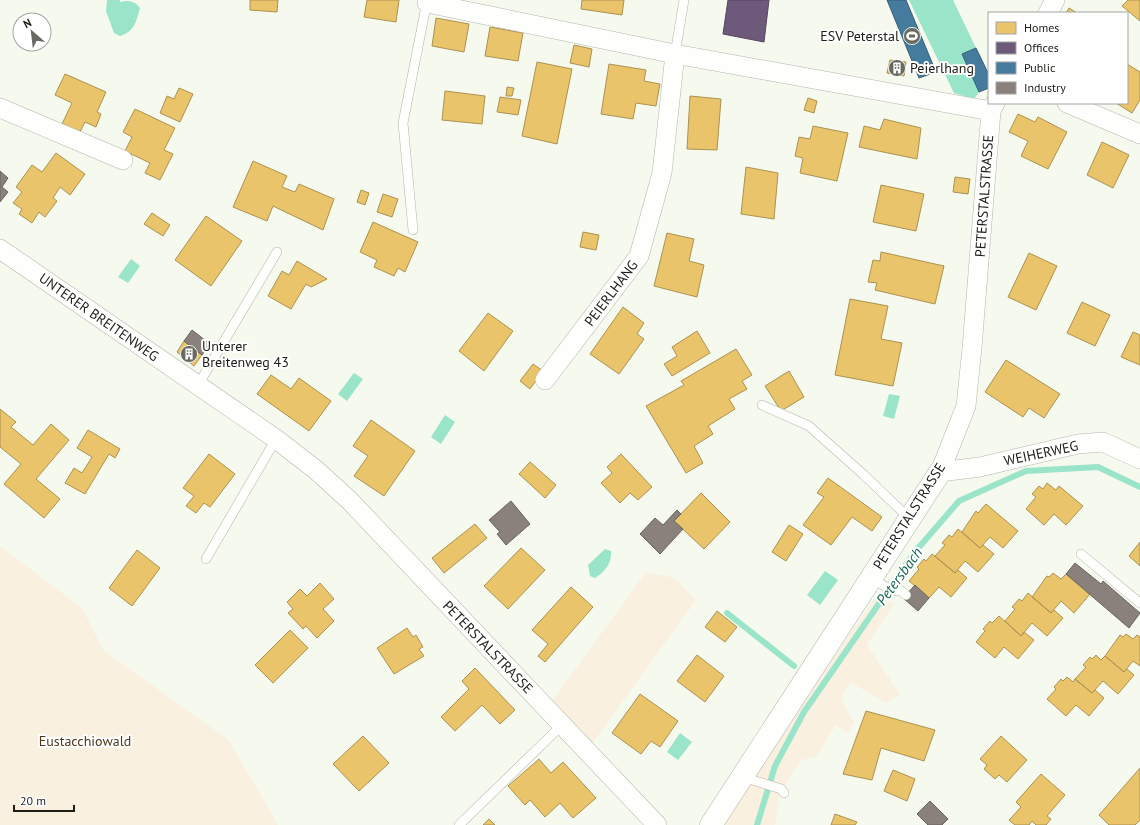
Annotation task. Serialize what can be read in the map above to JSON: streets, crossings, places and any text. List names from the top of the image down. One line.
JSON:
{"streets":{"street":["PETERSTALSTRASSE","PEIERLHANG","UNTERER BREITENWEG","WEIHERWEG"]},"crossings":[["PETERSTALSTRASSE","UNTERER BREITENWEG"],["PETERSTALSTRASSE","WEIHERWEG"]],"water":["Petersbach"],"parks":["Eustacchiowald"],"places":{"sports":["ESV Peterstal"],"building":["Peierlhang","Unterer Breitenweg 43"]},"legend":["Homes","Offices","Public","Industry"],"scale_bar":"20 m","north":"top left"}
